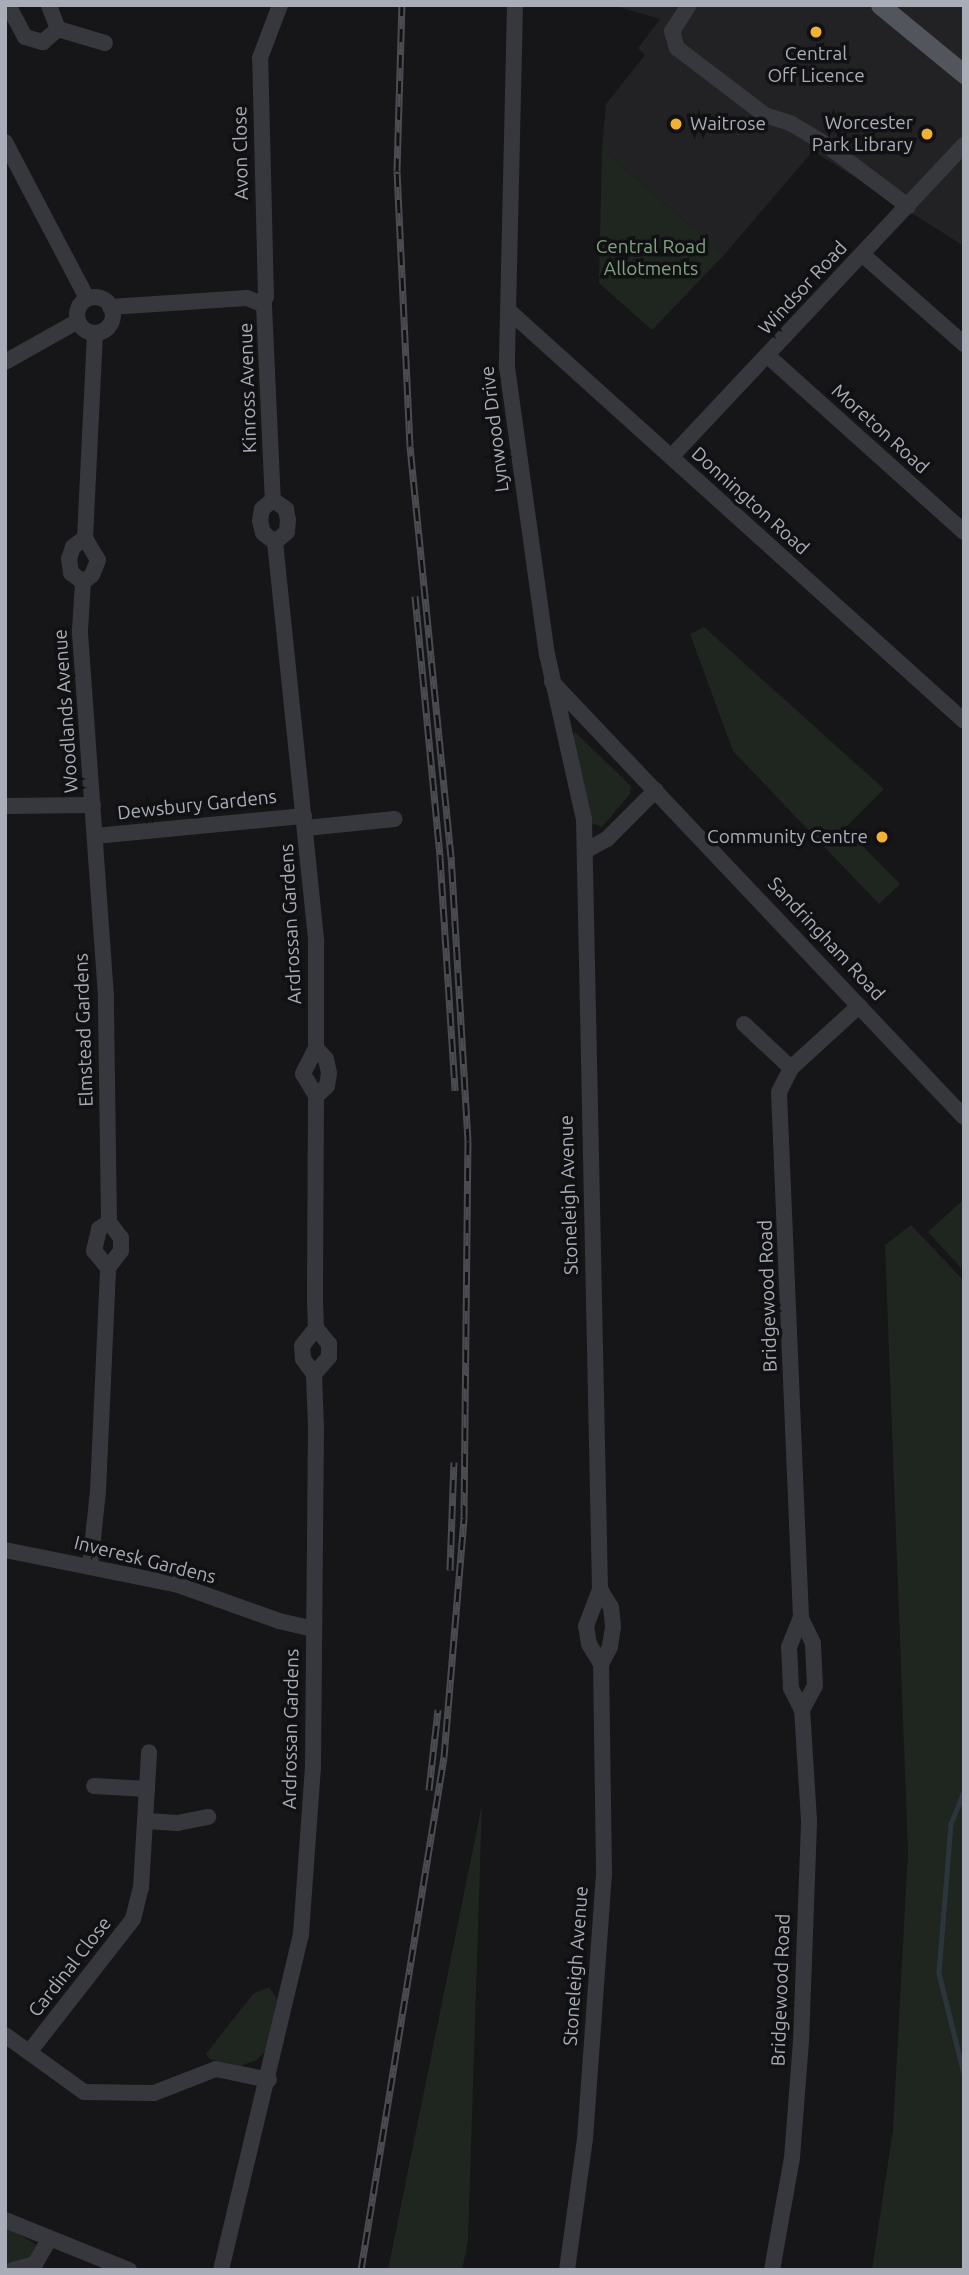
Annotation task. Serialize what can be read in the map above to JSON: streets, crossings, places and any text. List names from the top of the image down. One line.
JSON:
{"streets":{"street":["Avon Close","Windsor Road","Kinross Avenue","Lynwood Drive","Moreton Road","Donnington Road","Woodlands Avenue","Dewsbury Gardens","Ardrossan Gardens","Sandringham Road","Elmstead Gardens","Stoneleigh Avenue","Bridgewood Road","Inveresk Gardens","Cardinal Close"]},"crossings":[["Avon Close","Kinross Avenue"],["Windsor Road","Moreton Road"],["Windsor Road","Donnington Road"],["Kinross Avenue","Woodlands Avenue"],["Kinross Avenue","Ardrossan Gardens"],["Lynwood Drive","Donnington Road"],["Lynwood Drive","Sandringham Road"],["Lynwood Drive","Stoneleigh Avenue"],["Woodlands Avenue","Dewsbury Gardens"],["Woodlands Avenue","Elmstead Gardens"],["Dewsbury Gardens","Ardrossan Gardens"],["Dewsbury Gardens","Elmstead Gardens"],["Ardrossan Gardens","Inveresk Gardens"],["Sandringham Road","Bridgewood Road"],["Elmstead Gardens","Inveresk Gardens"]],"parks":["Central Road Allotments"],"places":["Central Off Licence","Waitrose","Worcester Park Library","Community Centre"]}
